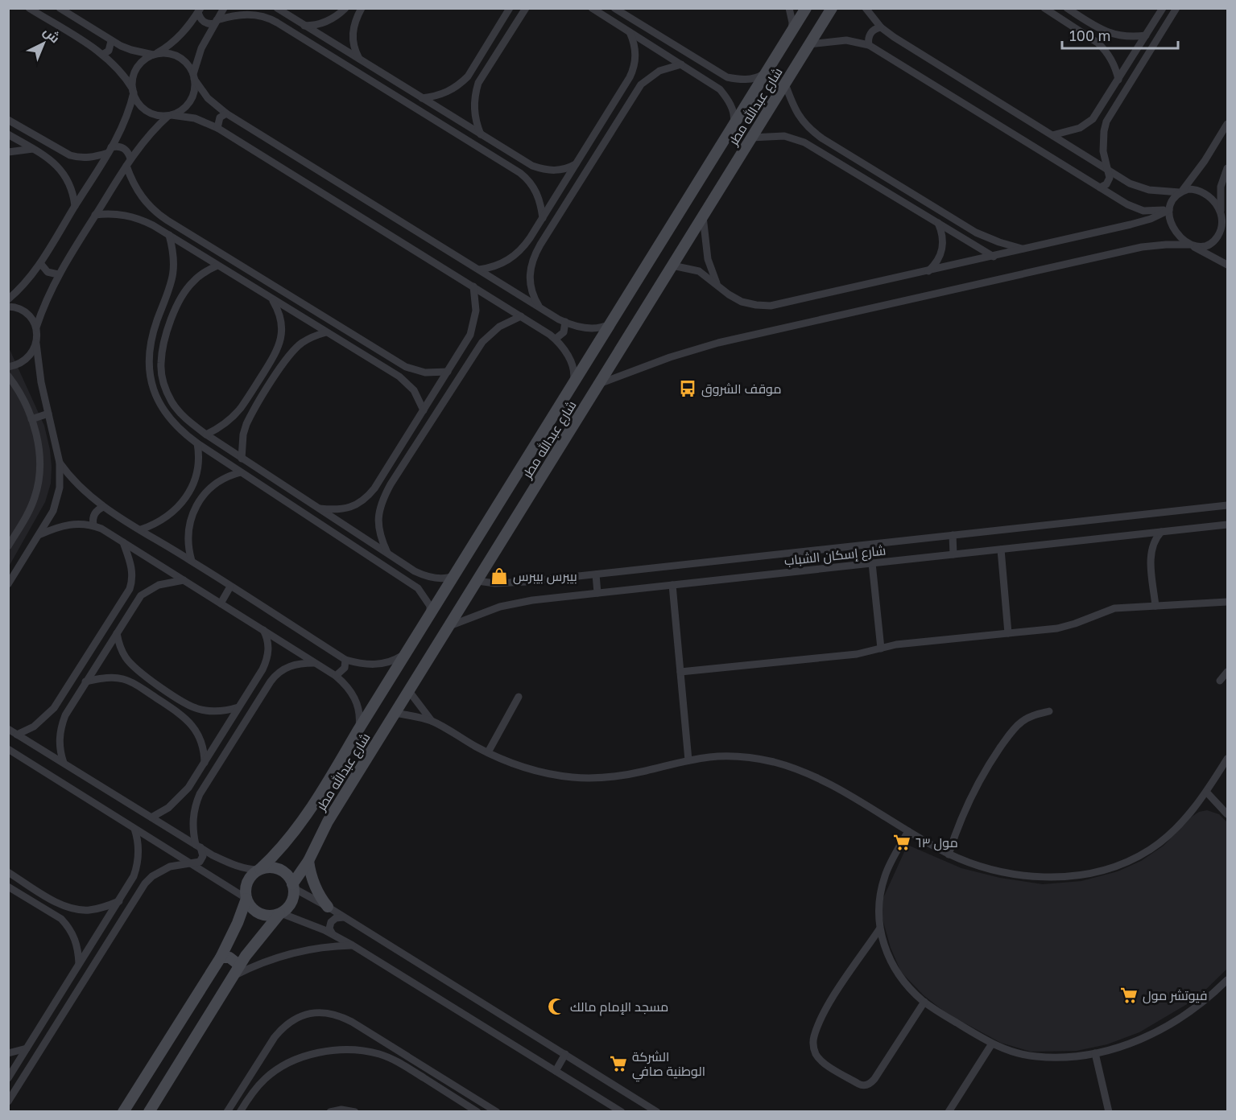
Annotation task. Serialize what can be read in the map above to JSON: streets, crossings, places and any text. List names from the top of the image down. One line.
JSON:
{"streets":{"street":["شارع عبدالله مطر","شارع إسكان الشباب"]},"crossings":[["شارع عبدالله مطر","شارع إسكان الشباب"]],"places":{"bus stop":["موقف الشروق"],"shop":["بيبرس بيبرس"],"supermarket":["مول ٦٣","فيوتشر مول","الشركة الوطنية صافي"],"mosque":["مسجد الإمام مالك"]},"scale_bar":"100 m","north":"top right"}
